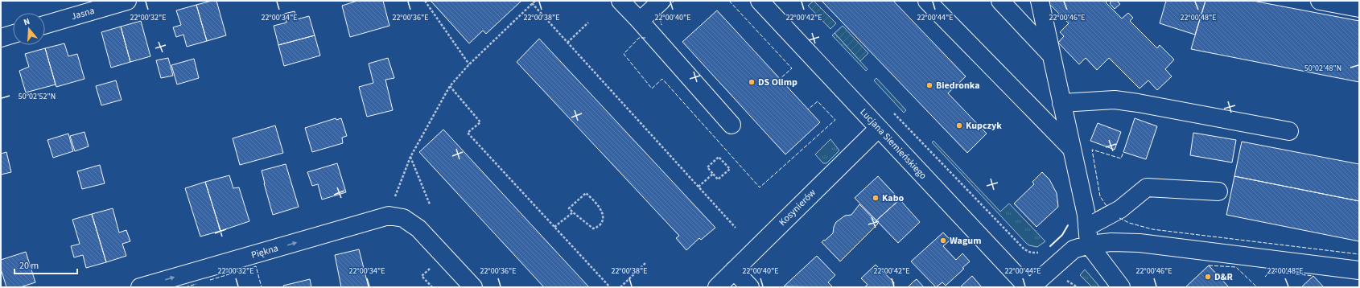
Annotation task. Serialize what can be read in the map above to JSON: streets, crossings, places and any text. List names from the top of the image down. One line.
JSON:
{"streets":{"street":["Jasna","Lucjana Siemieńskiego","Kosynierów","Piękna"]},"crossings":[["Lucjana Siemieńskiego","Kosynierów"]],"one_way":["Piękna"],"places":["DS Olimp","Biedronka","Kupczyk","Kabo","Wagum","D&R"],"scale_bar":"20 m","north":"top","coordinates":["22°00'32\"E","22°00'34\"E","22°00'36\"E","22°00'38\"E","22°00'40\"E","22°00'42\"E","22°00'44\"E","22°00'46\"E","22°00'48\"E","50°02'48\"N","50°02'52\"N"]}
